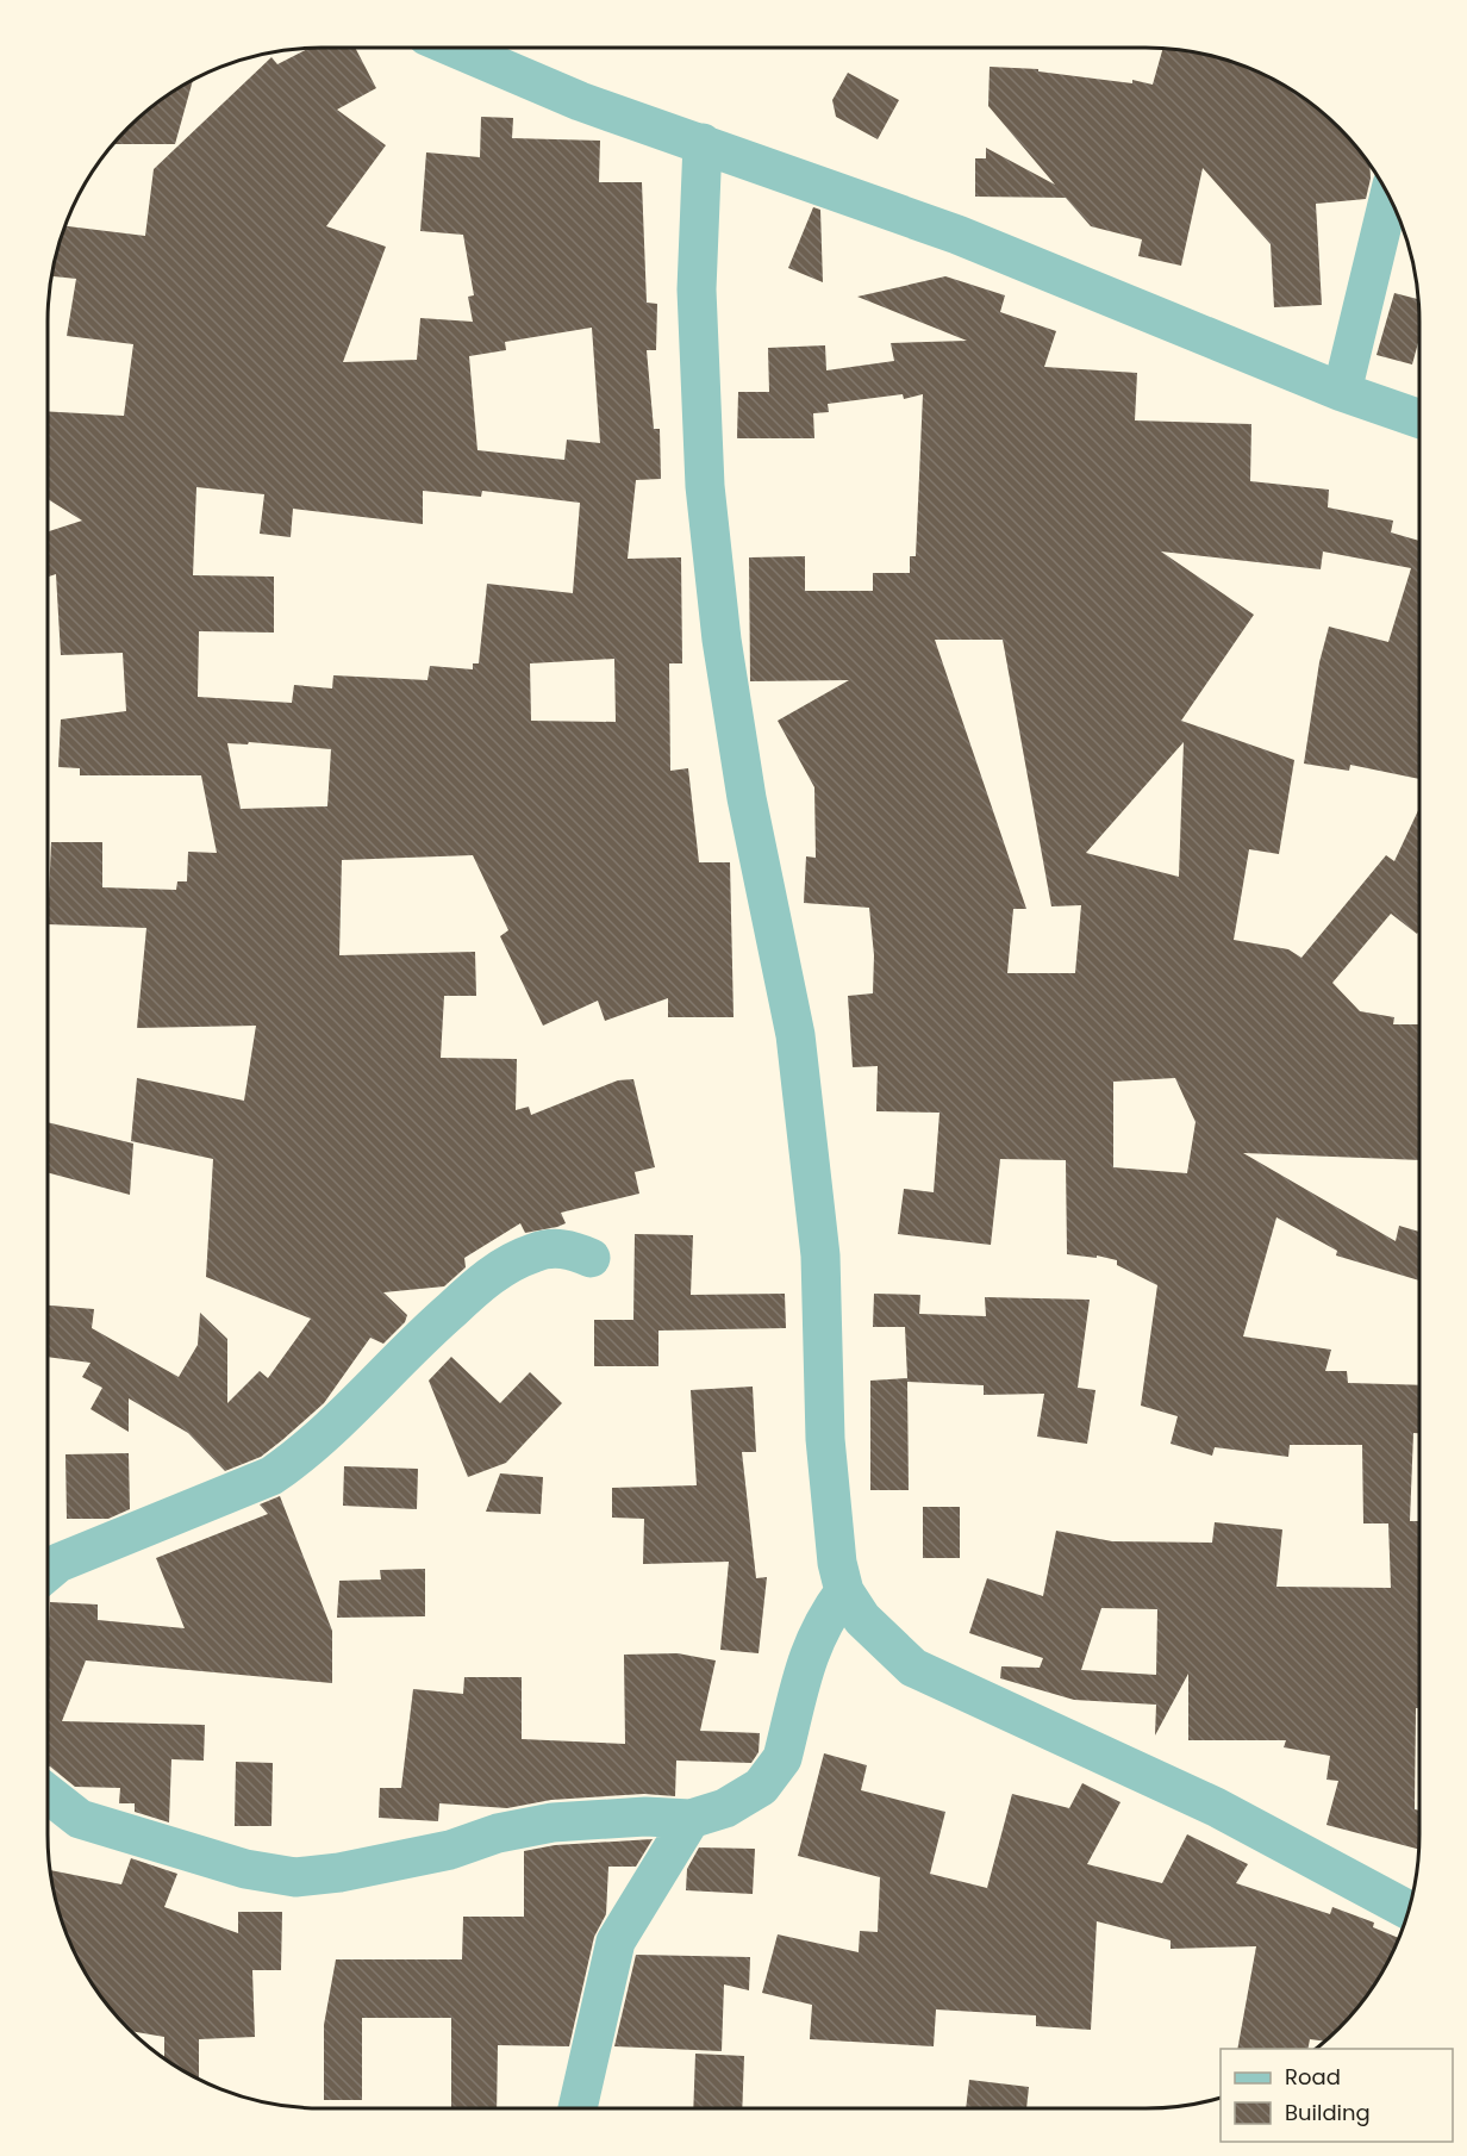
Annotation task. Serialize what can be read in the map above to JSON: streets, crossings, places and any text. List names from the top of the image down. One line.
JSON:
{"legend":["Road","Building"]}
